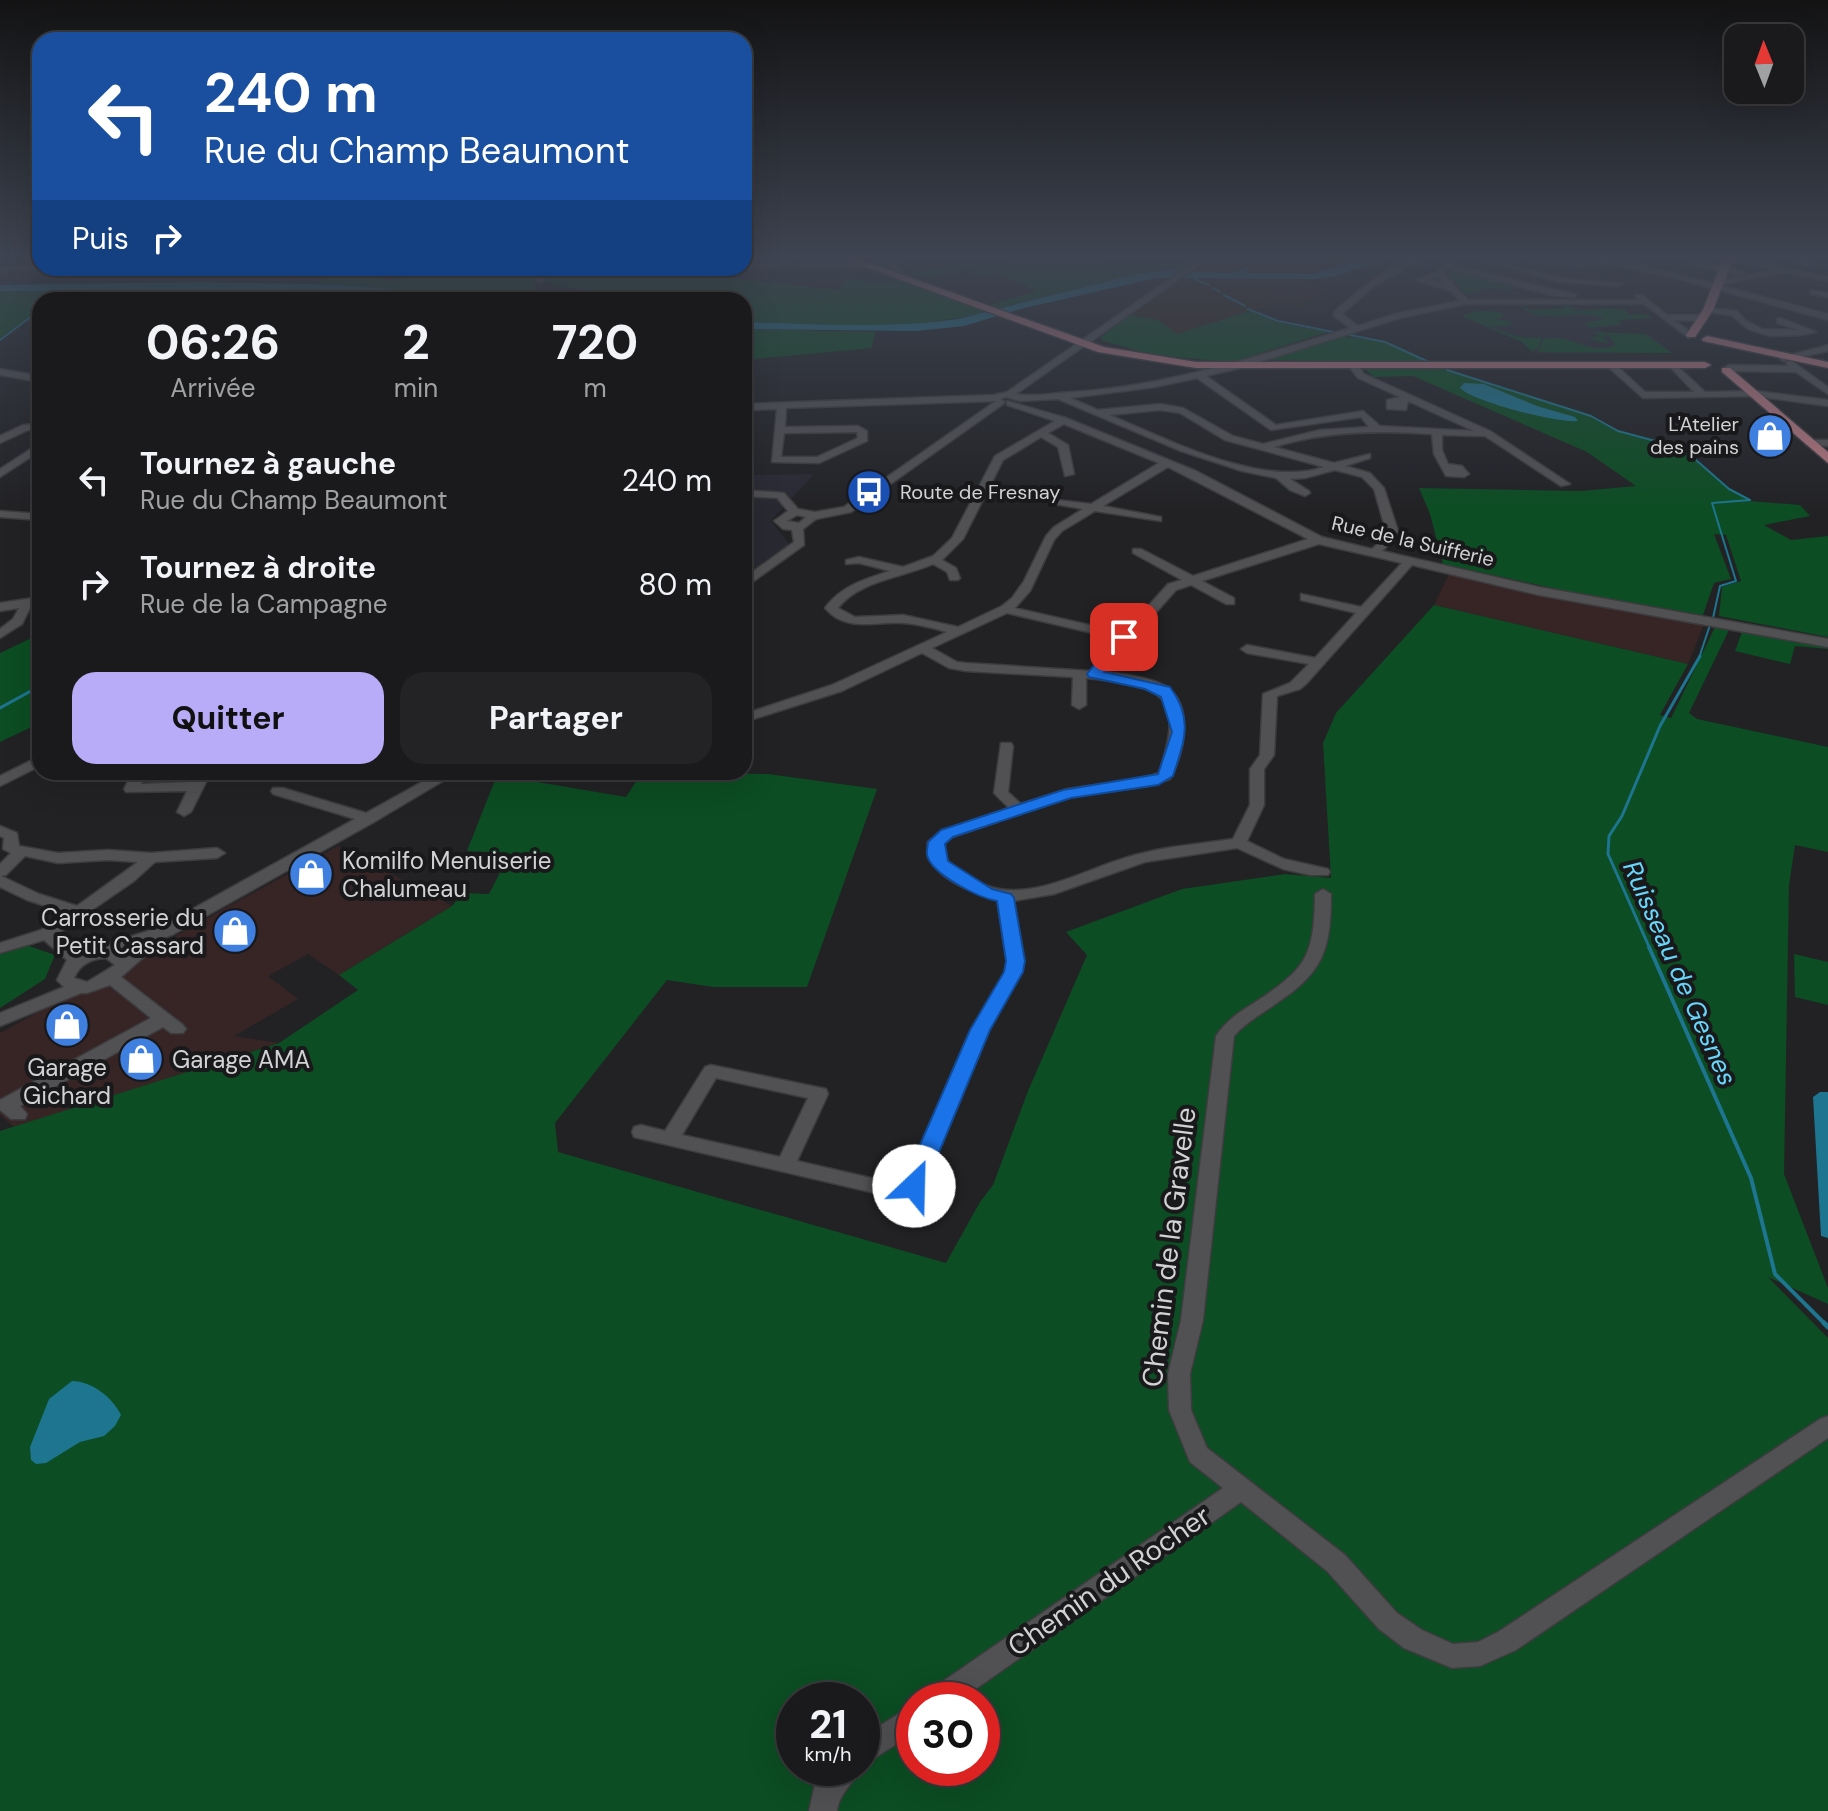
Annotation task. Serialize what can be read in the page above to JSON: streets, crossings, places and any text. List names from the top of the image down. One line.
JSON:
{"streets":{"street":["Rue de la Suifferie","Chemin de la Gravelle","Chemin du Rocher"]},"crossings":[["Chemin de la Gravelle","Chemin du Rocher"]],"water":["Ruisseau de Gesnes"],"places":{"shop":["L'Atelier des pains","Komilfo Menuiserie Chalumeau","Carrosserie du Petit Cassard","Garage Gichard","Garage AMA"],"bus stop":["Route de Fresnay"]},"north":"top","page":{"turn":["240 m","Rue du Champ Beaumont"],"then":"Puis","eta":["06:26","Arrivée","2","min","720","m"],"list":[{"name":"Tournez à gauche","note":"Rue du Champ Beaumont","value":"240 m"},{"name":"Tournez à droite","note":"Rue de la Campagne","value":"80 m"}],"buttons":["Quitter","Partager"],"speed":"21 km/h","limit":"30"}}
